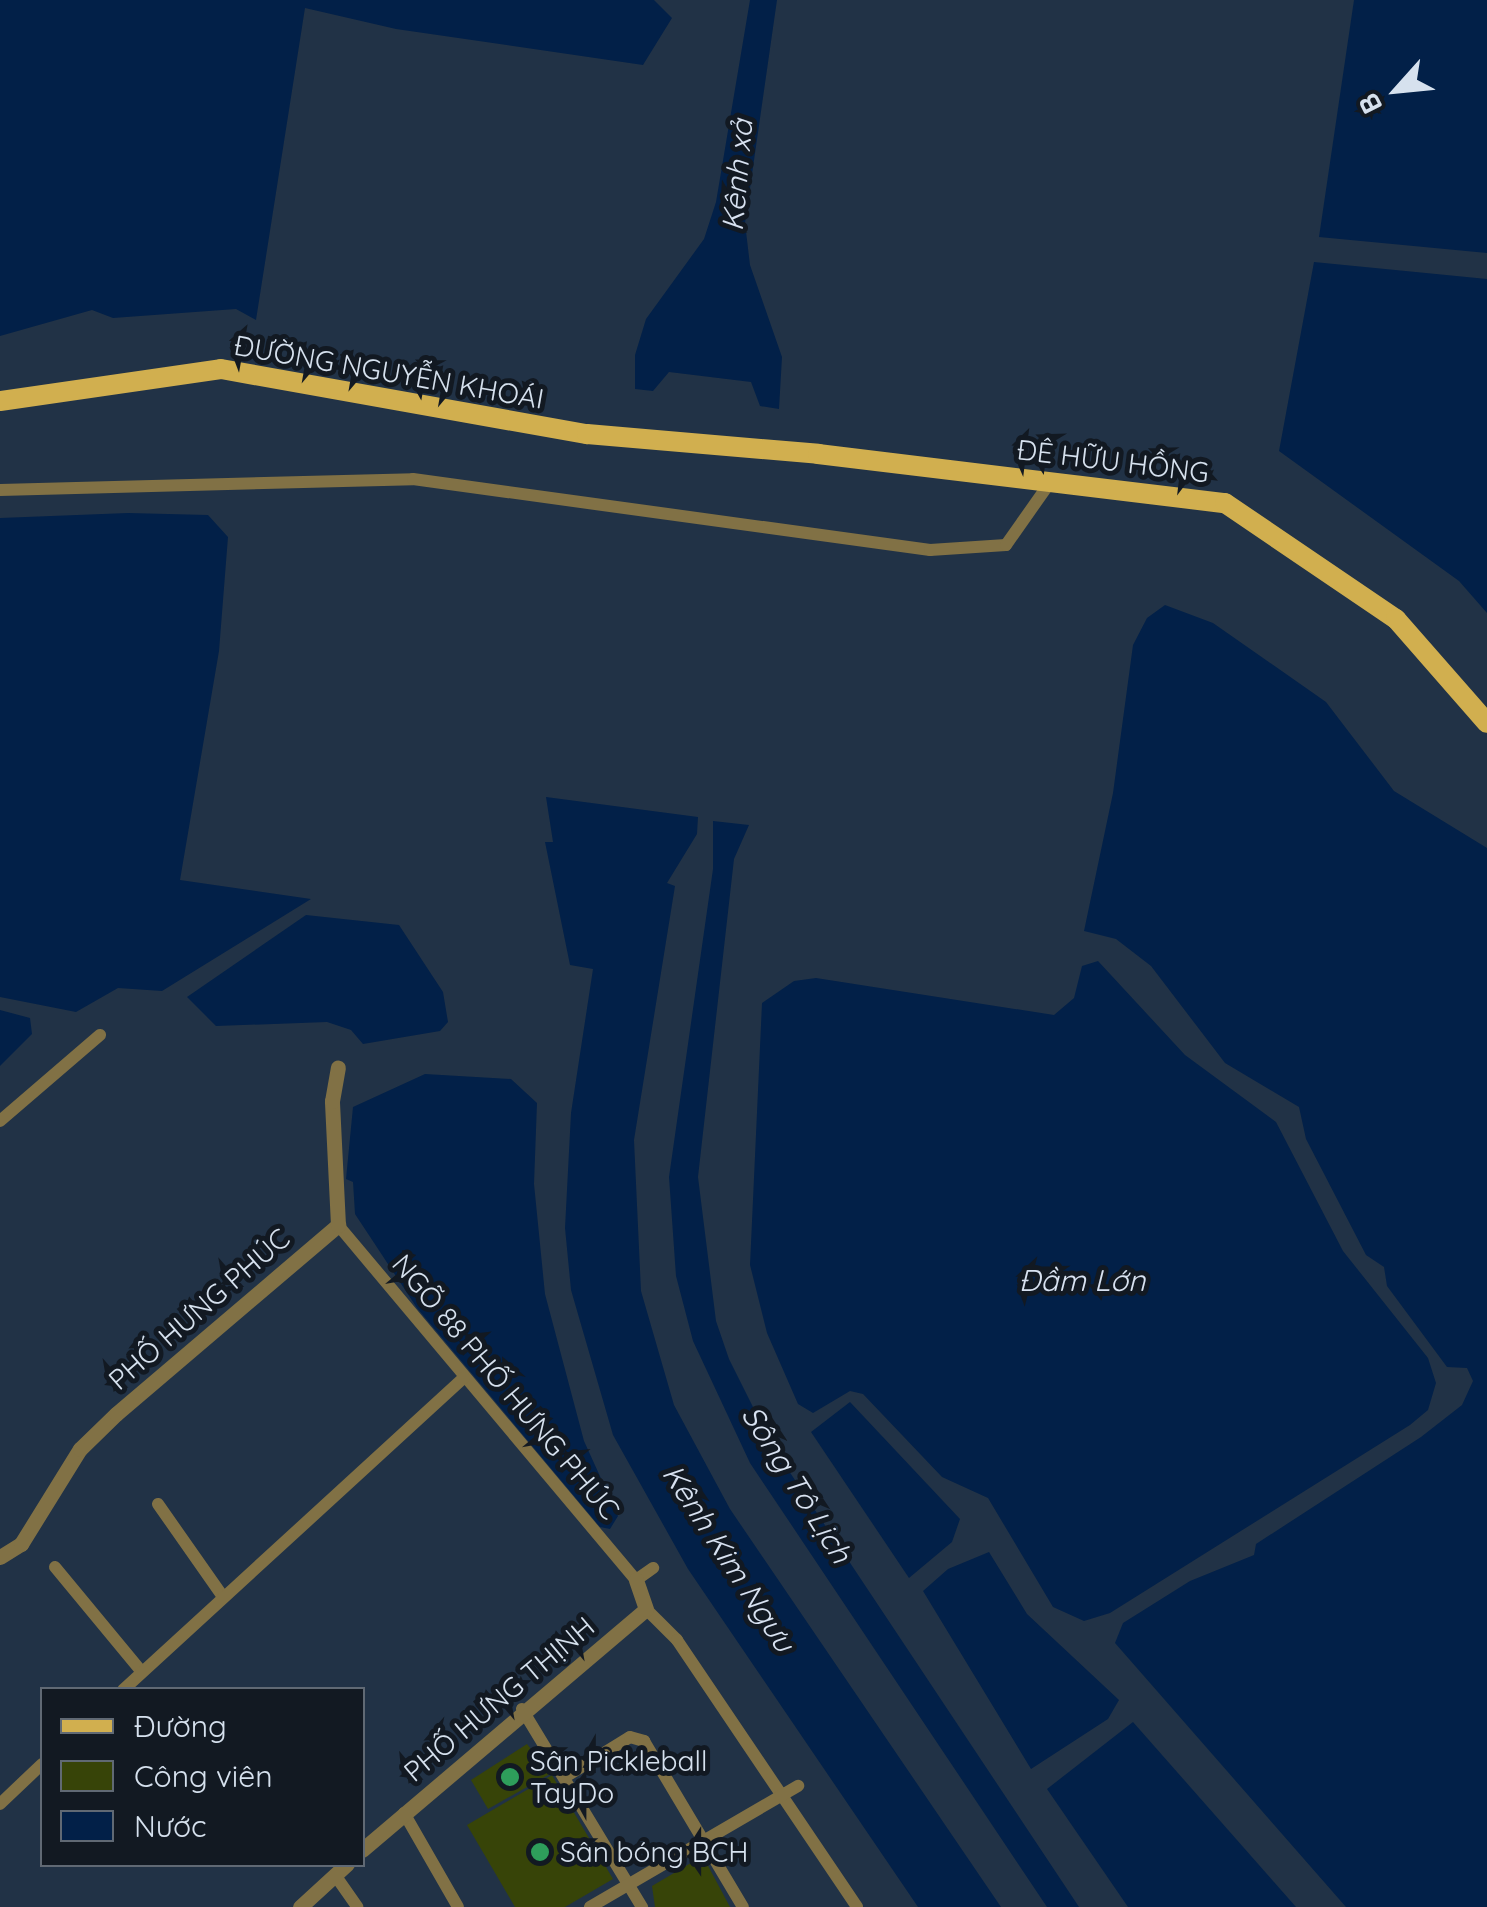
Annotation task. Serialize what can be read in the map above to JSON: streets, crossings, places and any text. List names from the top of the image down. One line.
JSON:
{"streets":{"main road":["ĐƯỜNG NGUYỄN KHOÁI","ĐÊ HỮU HỒNG"],"street":["PHỐ HƯNG PHÚC","NGÕ 88 PHỐ HƯNG PHÚC","PHỐ HƯNG THỊNH"]},"crossings":[["ĐƯỜNG NGUYỄN KHOÁI","ĐÊ HỮU HỒNG"],["PHỐ HƯNG PHÚC","NGÕ 88 PHỐ HƯNG PHÚC"]],"water":["Kênh xả","Đầm Lớn","Sông Tô Lịch","Kênh Kim Ngưu"],"places":["Sân Pickleball TayDo","Sân bóng BCH"],"legend":["Đường","Công viên","Nước"],"north":"bottom left"}
